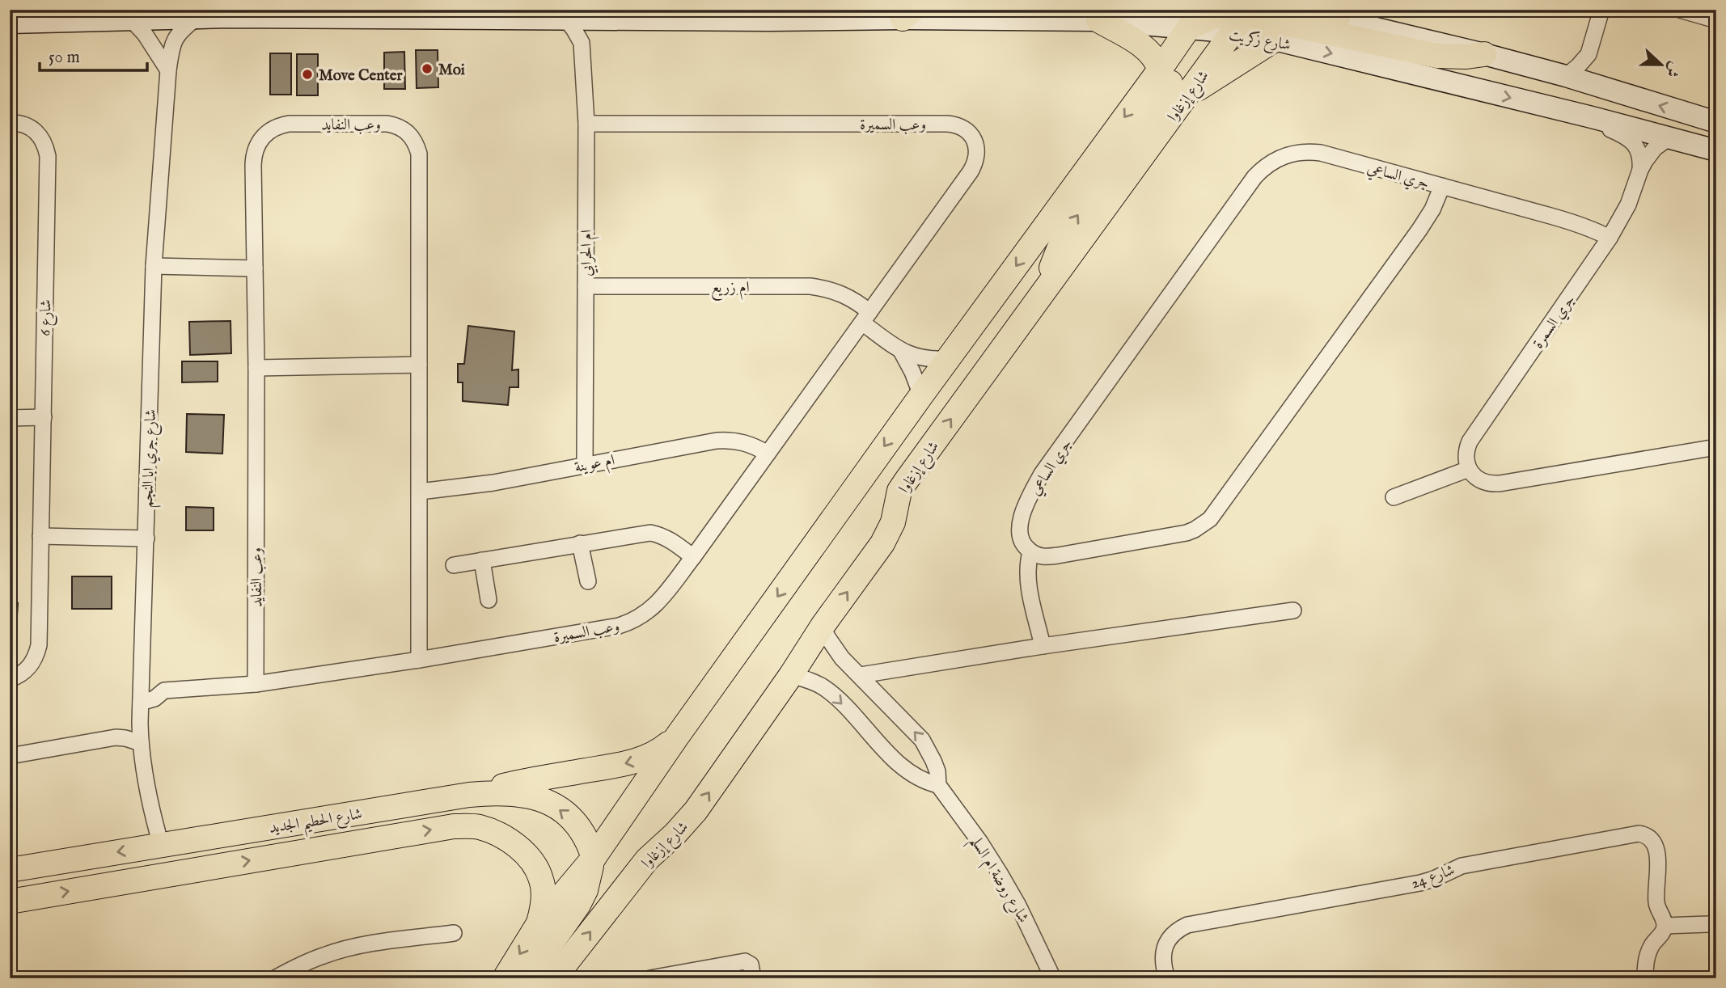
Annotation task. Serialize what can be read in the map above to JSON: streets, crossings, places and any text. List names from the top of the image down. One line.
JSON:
{"streets":{"main road":["شارع زكريت","شارع إزغاوا","شارع الحطيم الجديد"],"street":["وعب النفايد","وعب السميرة","جري الساعي","ام الحرابي","ام زريع","شارع 6","جري السمرة","شارع جري ابا النجم","ام عوينة","شارع 24","شارع روضة ام السلم"]},"crossings":[["شارع زكريت","شارع إزغاوا"],["شارع زكريت","جري السمرة"],["شارع زكريت","شارع جري ابا النجم"],["شارع إزغاوا","شارع روضة ام السلم"],["وعب النفايد","وعب السميرة"],["وعب النفايد","ام عوينة"],["وعب السميرة","ام الحرابي"],["وعب السميرة","ام زريع"],["وعب السميرة","شارع جري ابا النجم"],["وعب السميرة","ام عوينة"],["جري الساعي","جري السمرة"],["ام الحرابي","ام زريع"],["ام الحرابي","ام عوينة"],["شارع جري ابا النجم","شارع الحطيم الجديد"]],"places":["Moi","Move Center"],"scale_bar":"50 m","north":"right"}
